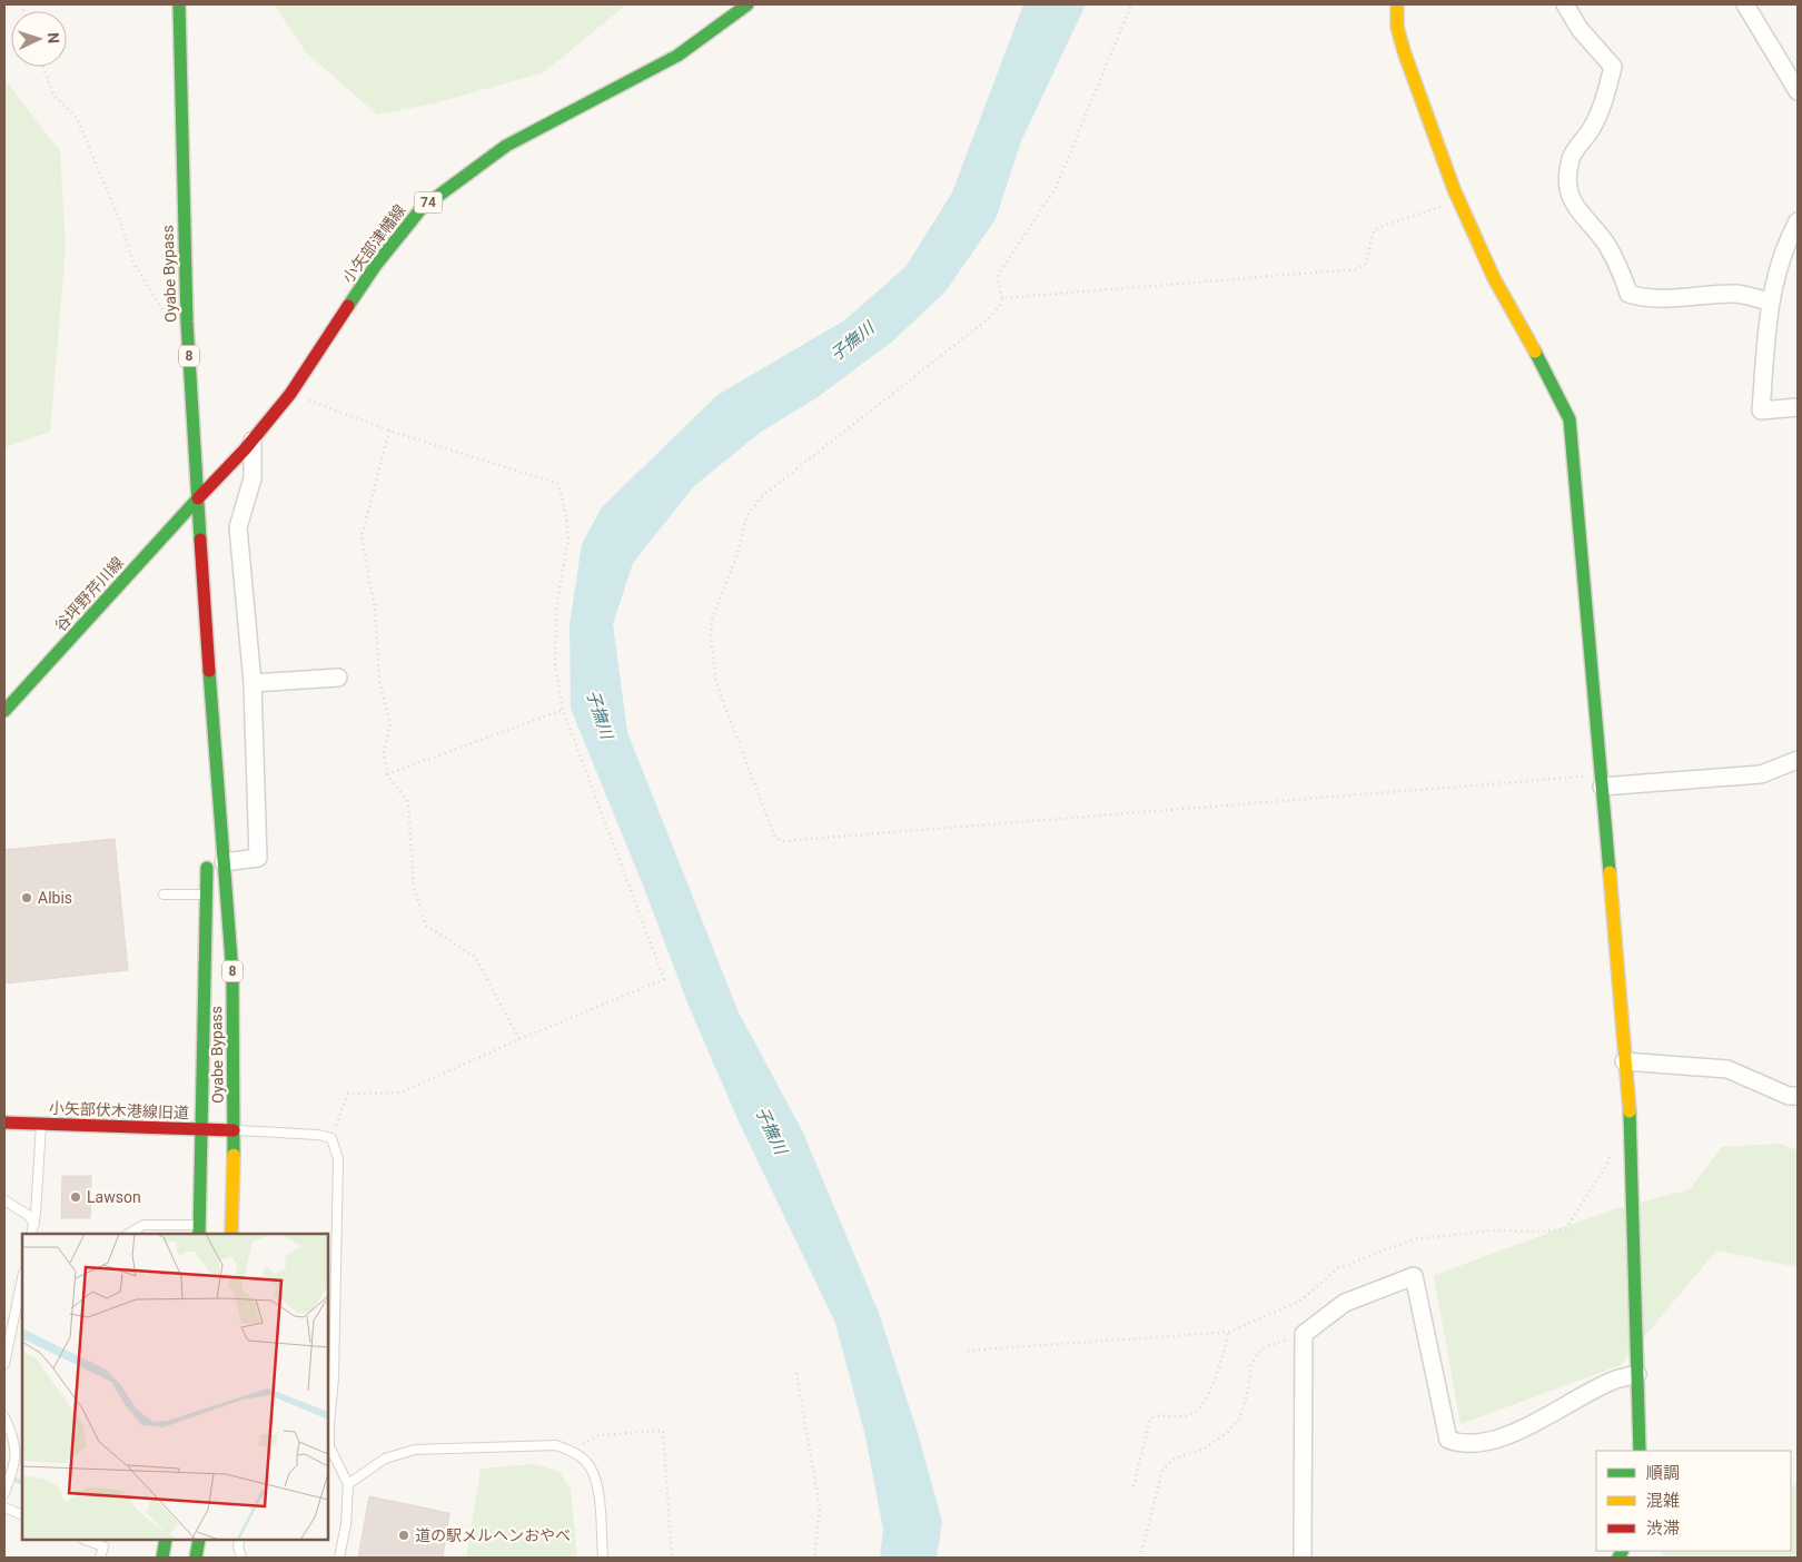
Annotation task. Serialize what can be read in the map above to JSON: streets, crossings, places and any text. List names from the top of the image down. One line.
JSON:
{"streets":{"main road":["74","小矢部津幡線","Oyabe Bypass","8","谷坪野芹川線","小矢部伏木港線旧道"]},"crossings":[["小矢部津幡線","Oyabe Bypass"],["小矢部津幡線","谷坪野芹川線"],["Oyabe Bypass","谷坪野芹川線"],["Oyabe Bypass","小矢部伏木港線旧道"]],"water":["子撫川"],"places":["Albis","Lawson","道の駅メルヘンおやべ"],"legend":["順調","混雑","渋滞"],"north":"right"}
